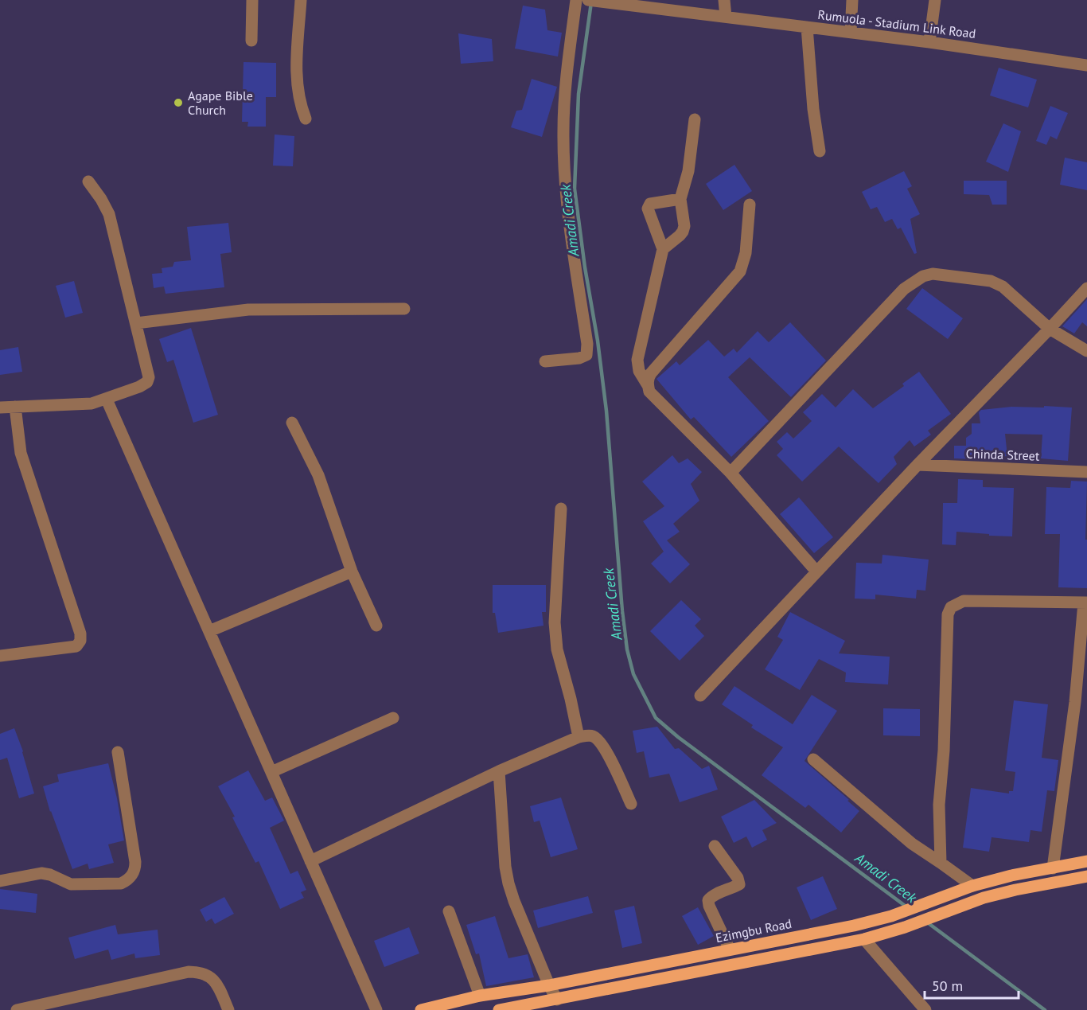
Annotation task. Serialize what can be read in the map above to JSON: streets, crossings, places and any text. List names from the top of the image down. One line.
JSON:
{"streets":{"main road":["Ezimgbu Road"],"street":["Rumuola - Stadium Link Road","Chinda Street"]},"water":["Amadi Creek"],"places":["Agape Bible Church"],"scale_bar":"50 m"}
